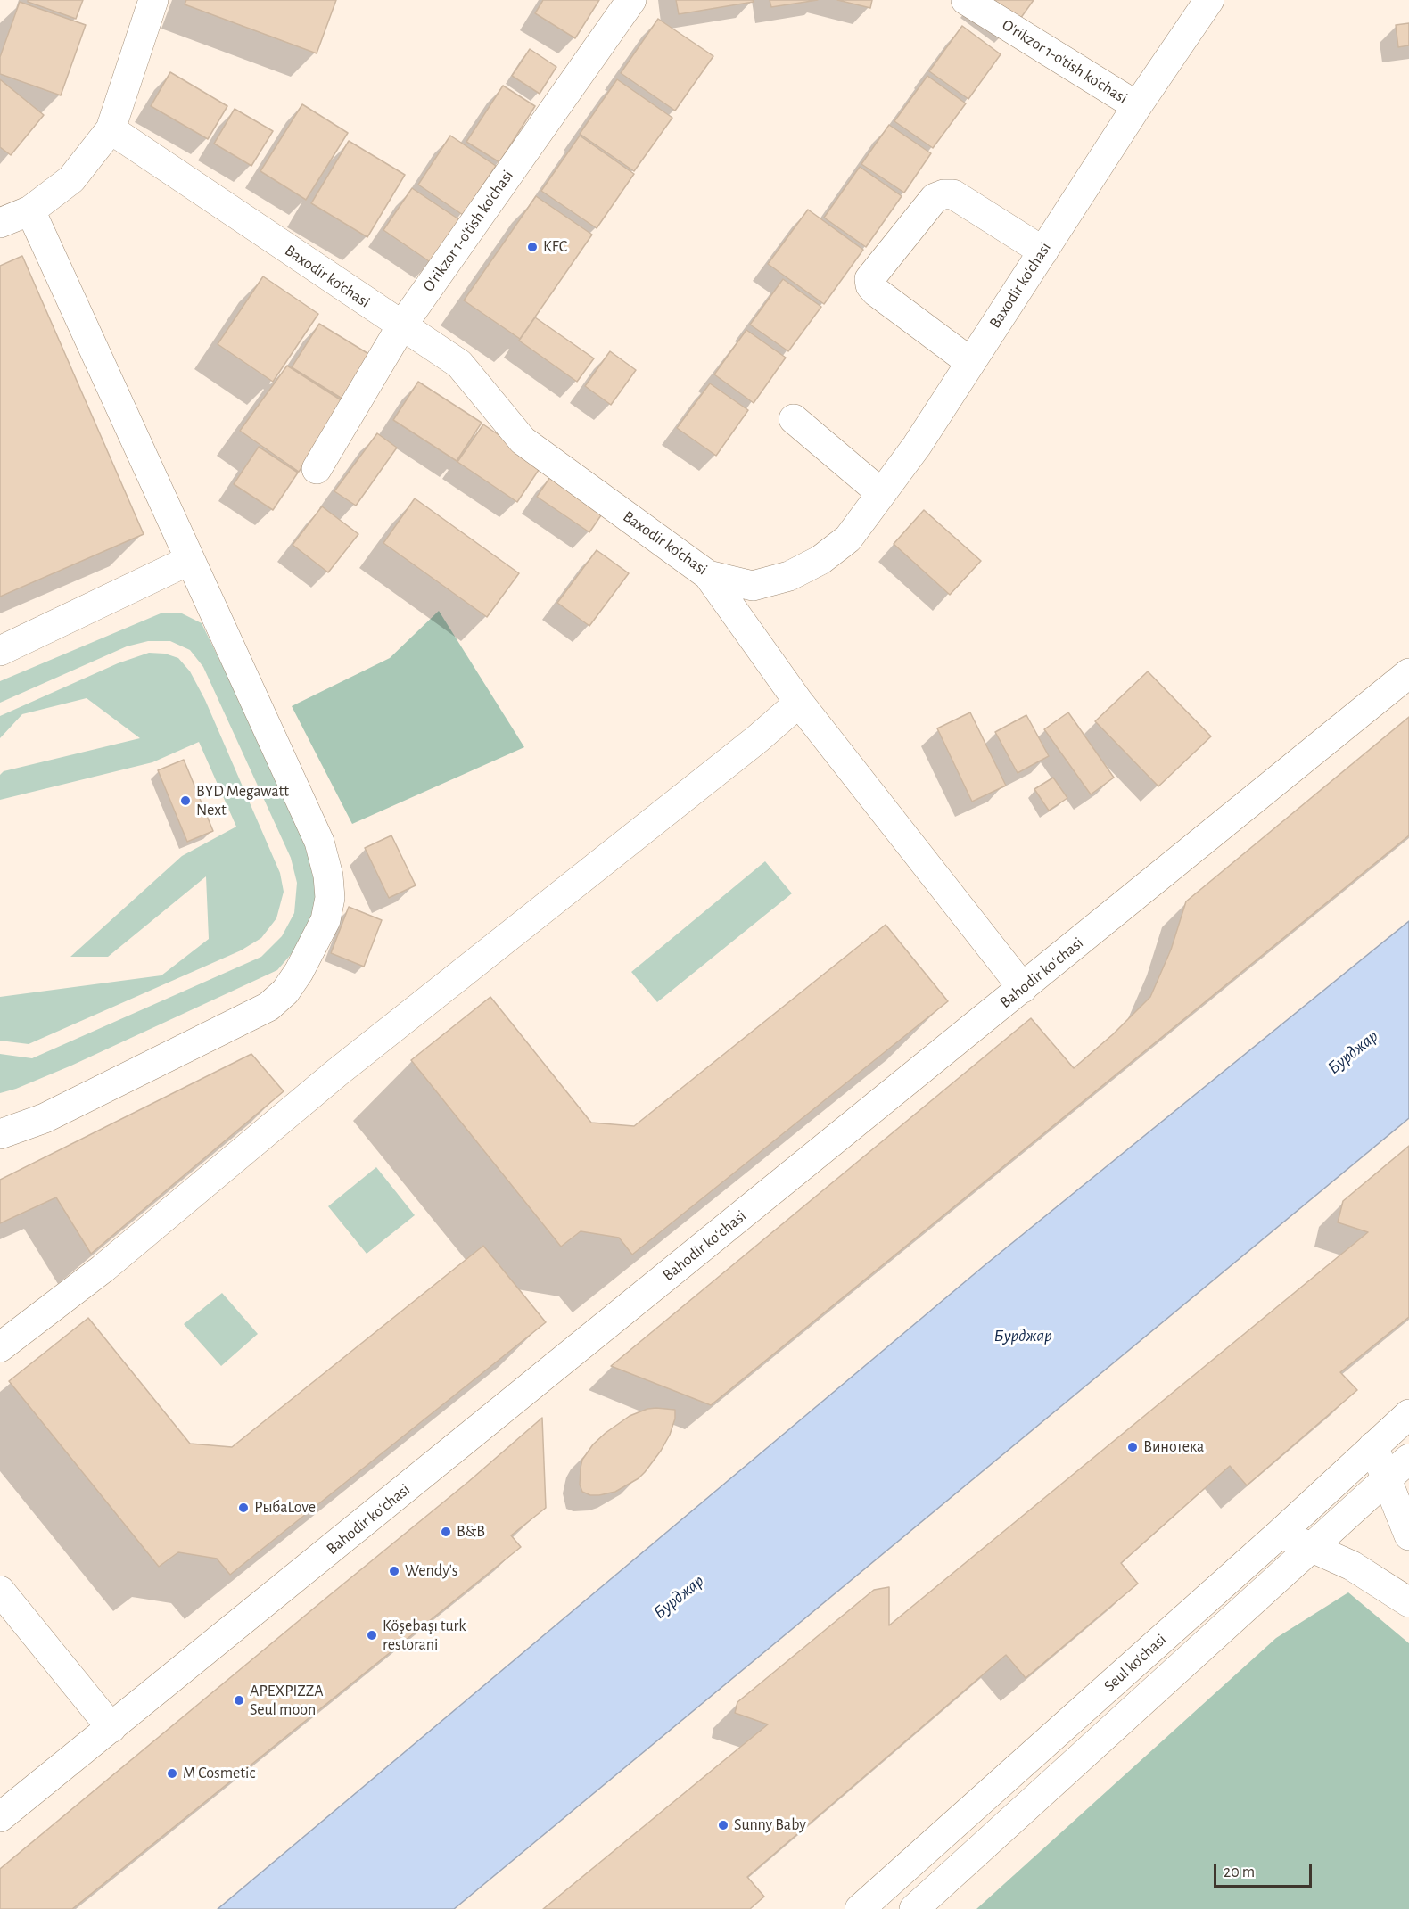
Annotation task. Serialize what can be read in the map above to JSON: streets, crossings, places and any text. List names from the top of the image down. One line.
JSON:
{"streets":{"street":["O'rikzor 1-o'tish ko'chasi","Baxodir ko'chasi","Bahodir koʻchasi","Seul ko'chasi"]},"crossings":[["O'rikzor 1-o'tish ko'chasi","Baxodir ko'chasi"]],"water":["Бурджар"],"places":["KFC","BYD Megawatt Next","Винотека","РыбаLove","B&B","Wendy's","Köşebaşı turk restorani","APEXPIZZA Seul moon","M Cosmetic","Sunny Baby"],"scale_bar":"20 m"}
